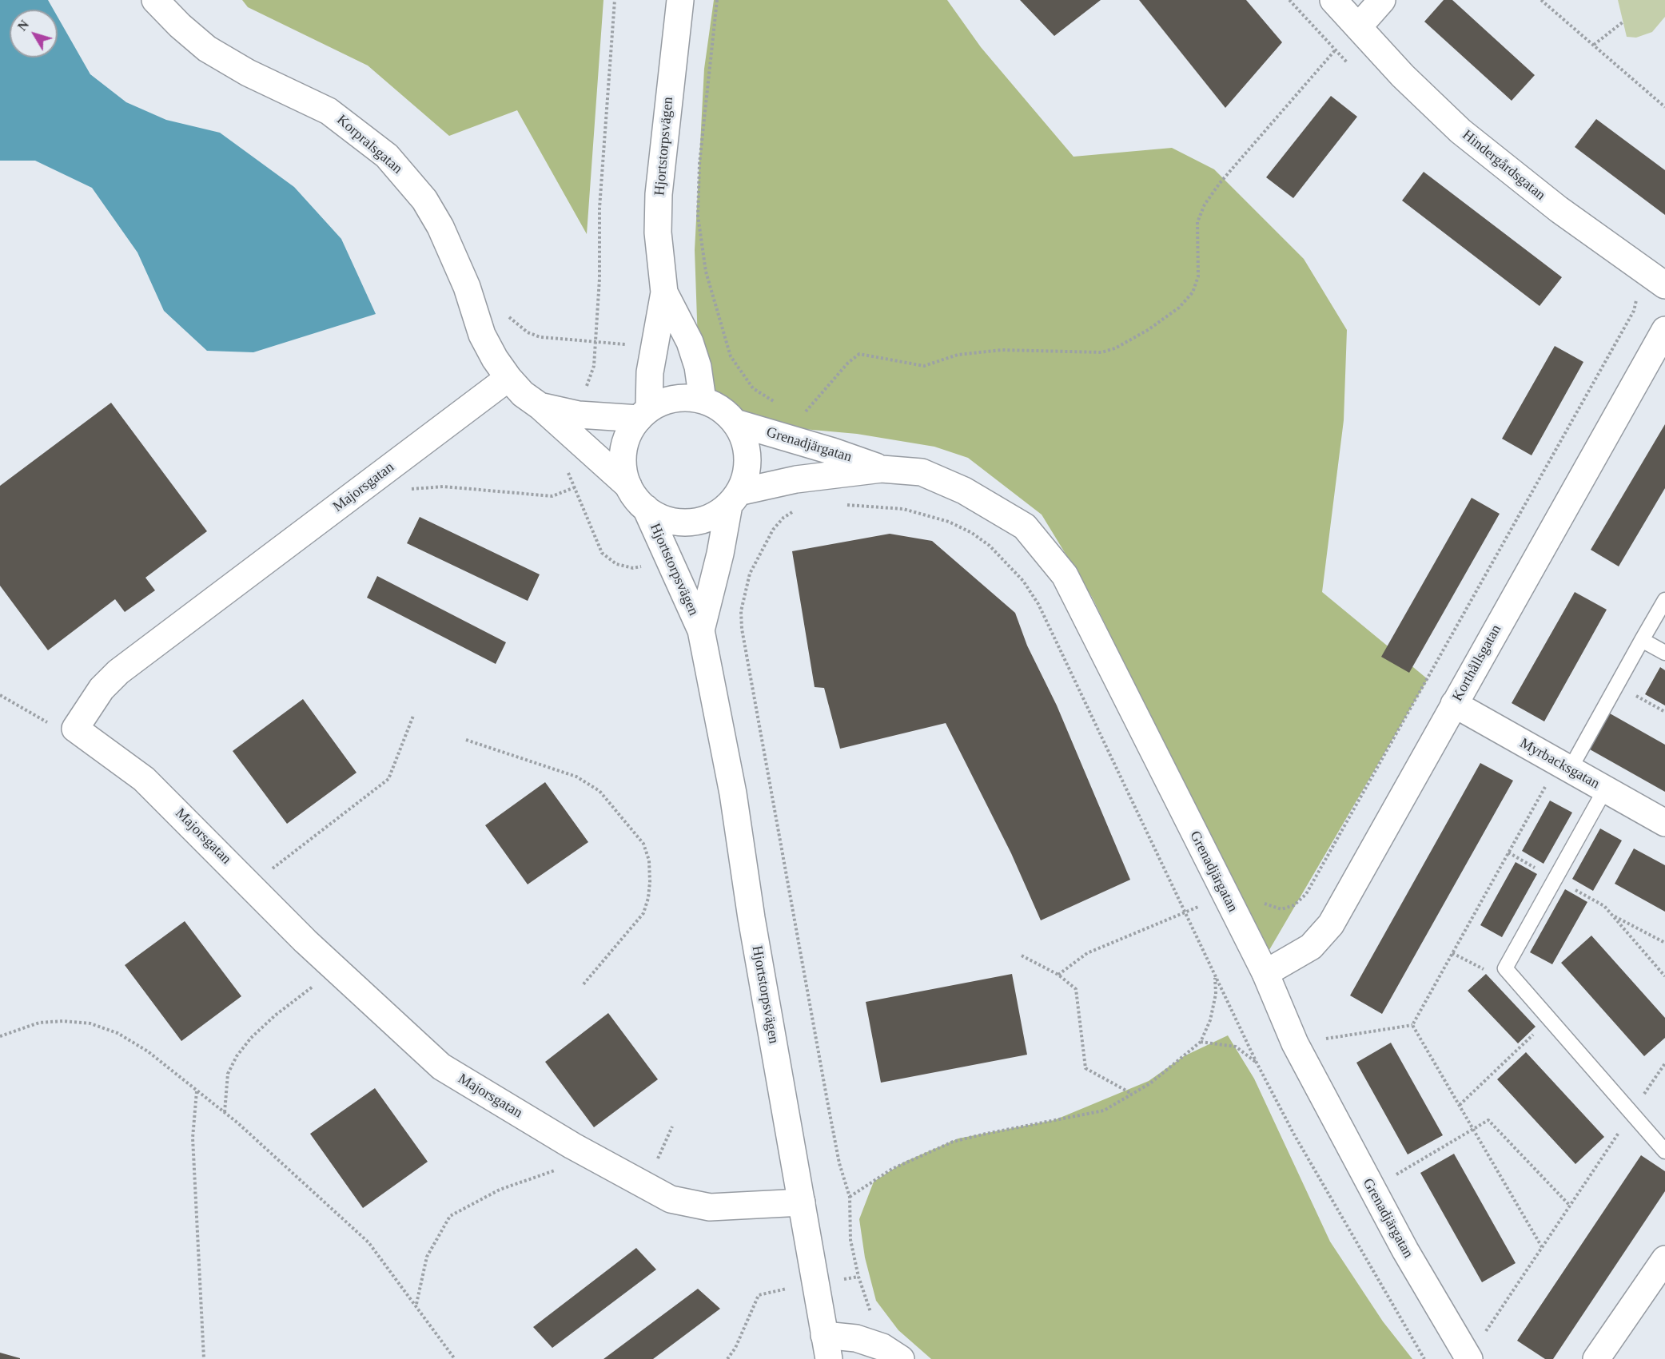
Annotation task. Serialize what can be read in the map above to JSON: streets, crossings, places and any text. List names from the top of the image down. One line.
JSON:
{"streets":{"street":["Korpralsgatan","Hjortstorpsvägen","Hindergårdsgatan","Grenadjärgatan","Majorsgatan","Korthållsgatan","Myrbacksgatan"]},"crossings":[["Korpralsgatan","Hjortstorpsvägen"],["Korpralsgatan","Grenadjärgatan"],["Korpralsgatan","Majorsgatan"],["Hjortstorpsvägen","Grenadjärgatan"],["Hjortstorpsvägen","Majorsgatan"],["Grenadjärgatan","Korthållsgatan"],["Korthållsgatan","Myrbacksgatan"]],"north":"top left"}
